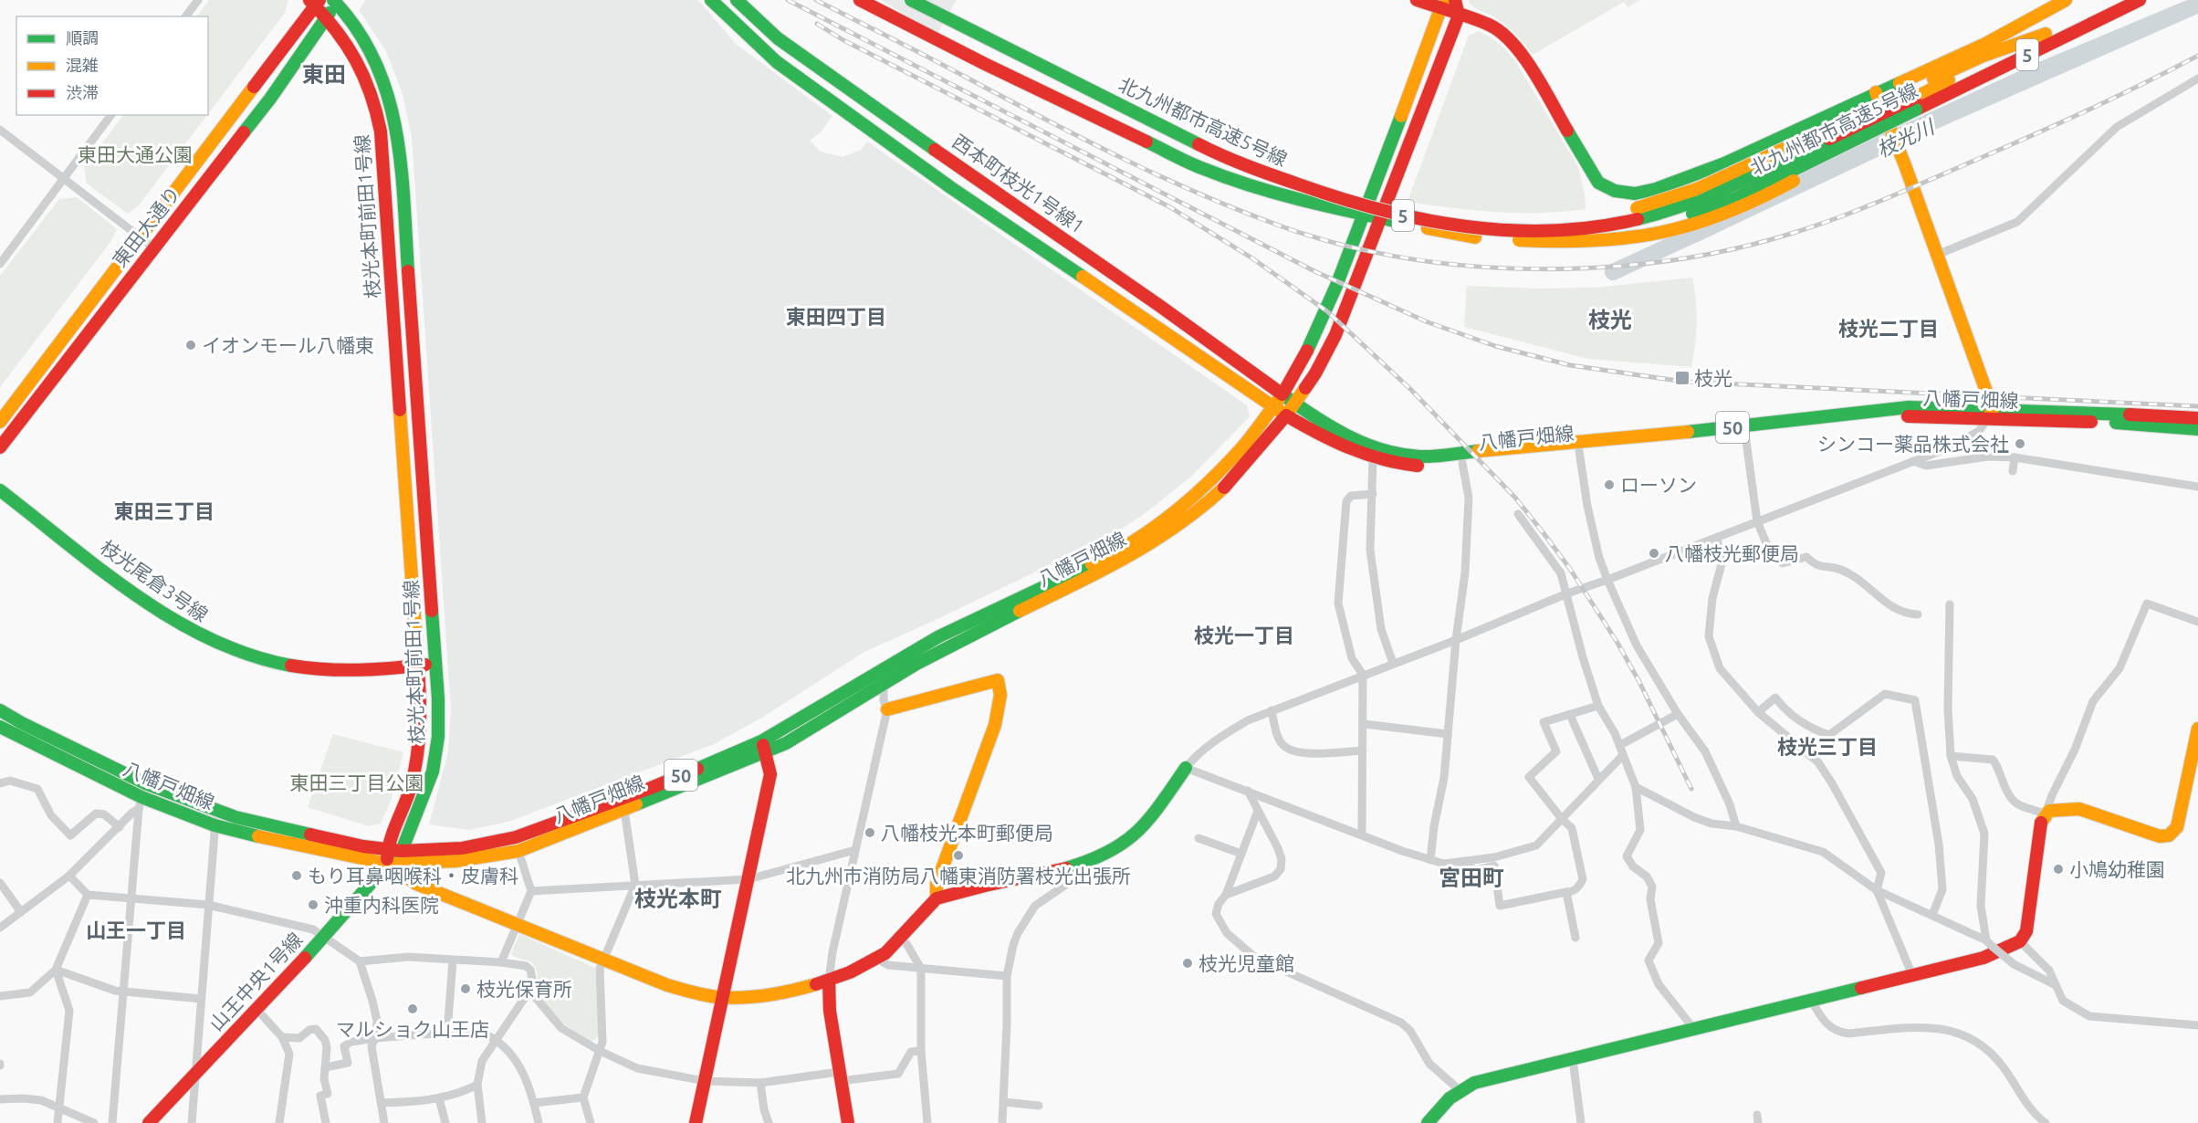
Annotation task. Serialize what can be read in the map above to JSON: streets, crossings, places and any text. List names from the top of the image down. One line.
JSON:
{"streets":{"main road":["5","北九州都市高速5号線","西本町枝光1号線1","枝光本町前田1号線","東田大通り","八幡戸畑線","50","枝光尾倉3号線","山王中央1号線"]},"crossings":[["西本町枝光1号線1","八幡戸畑線"],["枝光本町前田1号線","東田大通り"],["枝光本町前田1号線","八幡戸畑線"],["枝光本町前田1号線","枝光尾倉3号線"],["枝光本町前田1号線","山王中央1号線"],["八幡戸畑線","山王中央1号線"]],"districts":["東田","東田四丁目","枝光","枝光二丁目","東田三丁目","枝光一丁目","枝光三丁目","宮田町","枝光本町","山王一丁目"],"water":["枝光川"],"parks":["東田大通公園","東田三丁目公園"],"places":{"other":["イオンモール八幡東","シンコー薬品株式会社","ローソン","八幡枝光郵便局","八幡枝光本町郵便局","北九州市消防局八幡東消防署枝光出張所","小鳩幼稚園","もり耳鼻咽喉科・皮膚科","沖重内科医院","枝光児童館","枝光保育所","マルショク山王店"],"transit":["枝光"]},"legend":["順調","混雑","渋滞"]}
